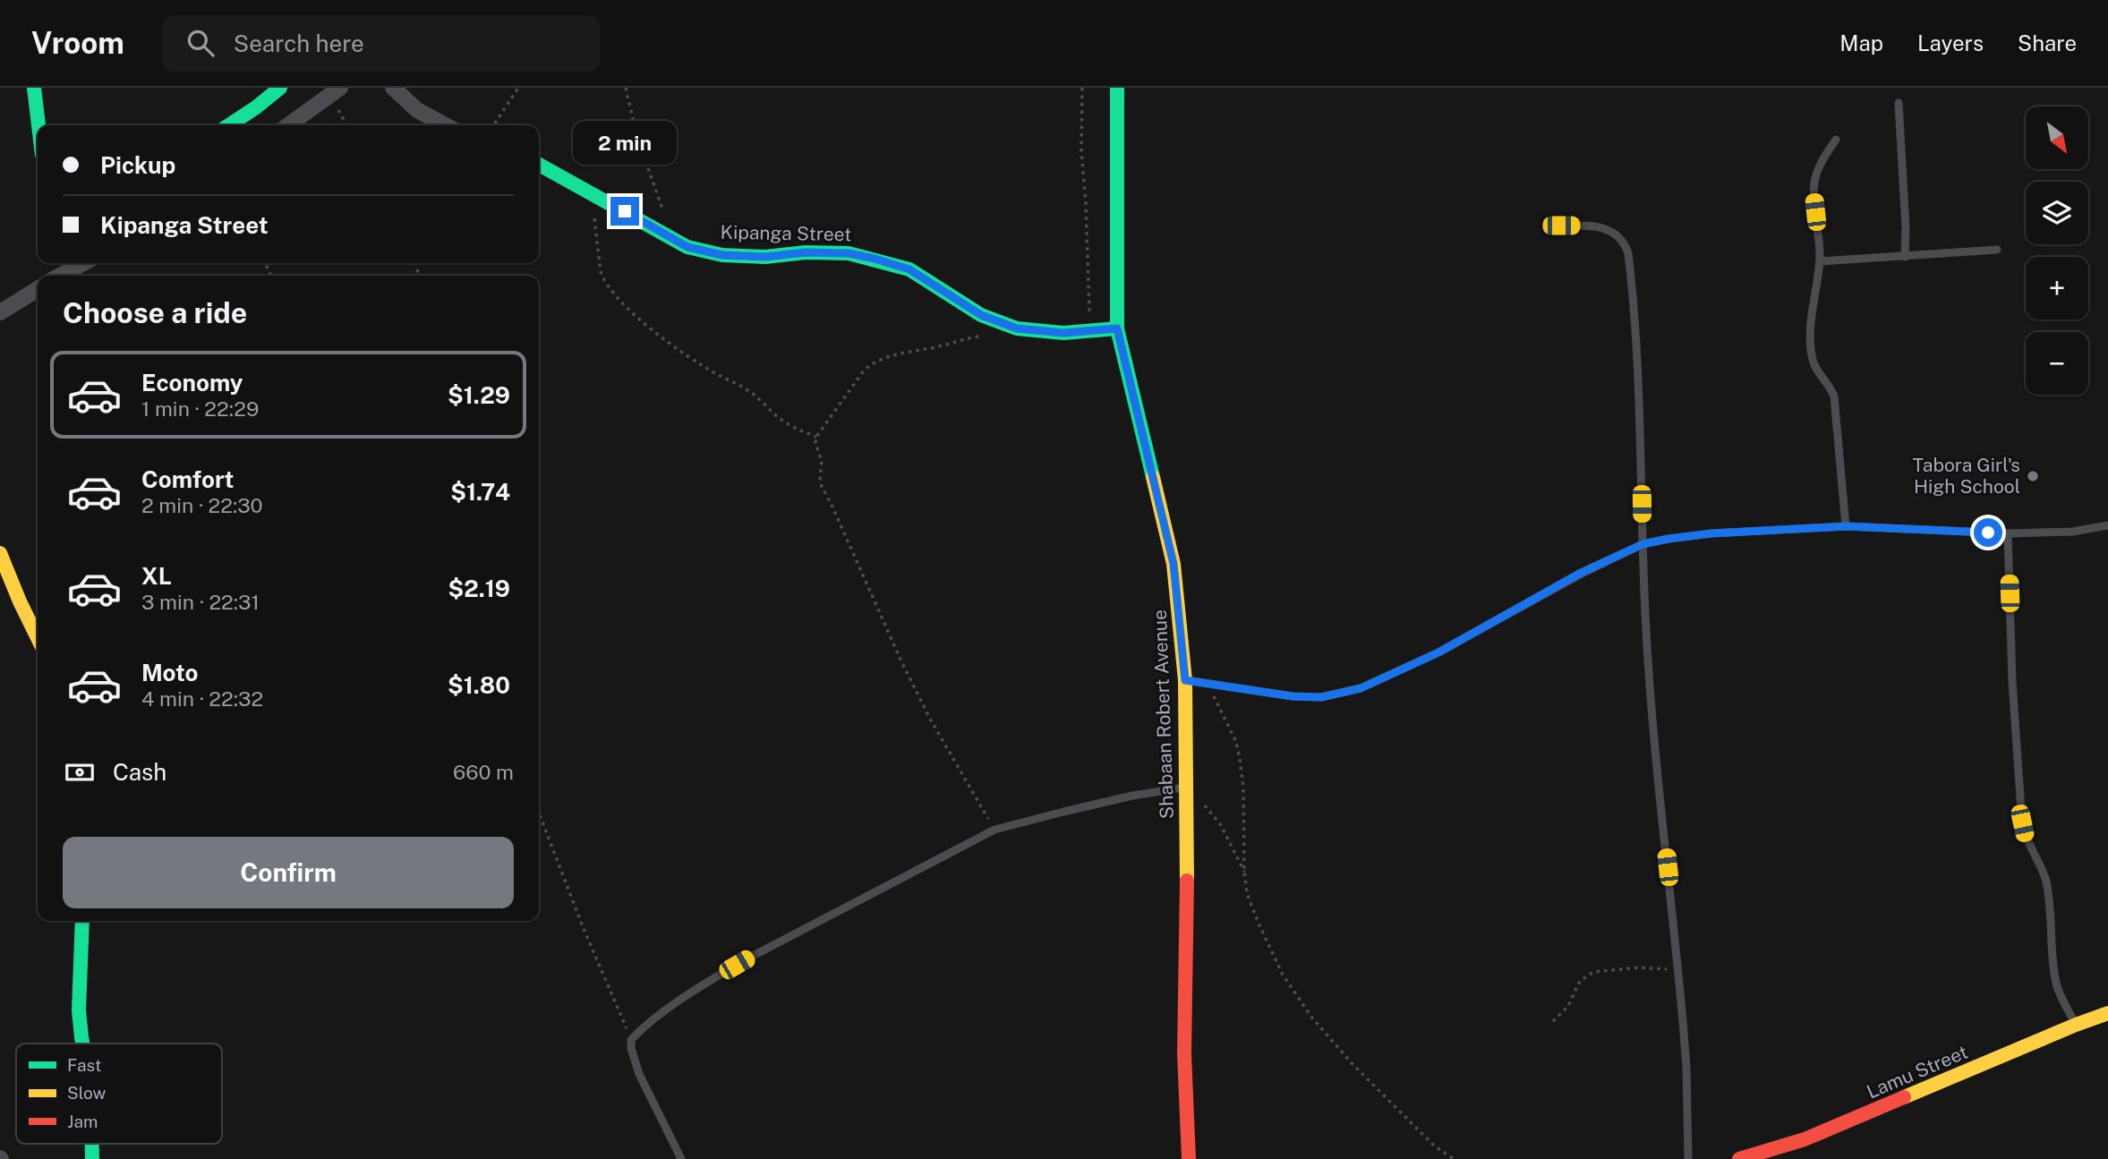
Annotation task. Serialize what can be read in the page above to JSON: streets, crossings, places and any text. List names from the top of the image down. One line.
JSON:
{"streets":{"street":["Kipanga Street","Shabaan Robert Avenue","Lamu Street"]},"crossings":[["Kipanga Street","Shabaan Robert Avenue"]],"places":["Tabora Girl's High School"],"legend":["Fast","Slow","Jam"],"north":"bottom right","page":{"header":"Vroom","search":"Search here","nav":["Map","Layers","Share"],"map_buttons":["+","−"],"bubble":"2 min","banner":["Pickup","Kipanga Street"],"heading":"Choose a ride","list":[{"name":"Economy","note":"1 min · 22:29","value":"$1.29"},{"name":"Comfort","note":"2 min · 22:30","value":"$1.74"},{"name":"XL","note":"3 min · 22:31","value":"$2.19"},{"name":"Moto","note":"4 min · 22:32","value":"$1.80"}],"pay":["Cash","660 m"],"buttons":"Confirm"}}
